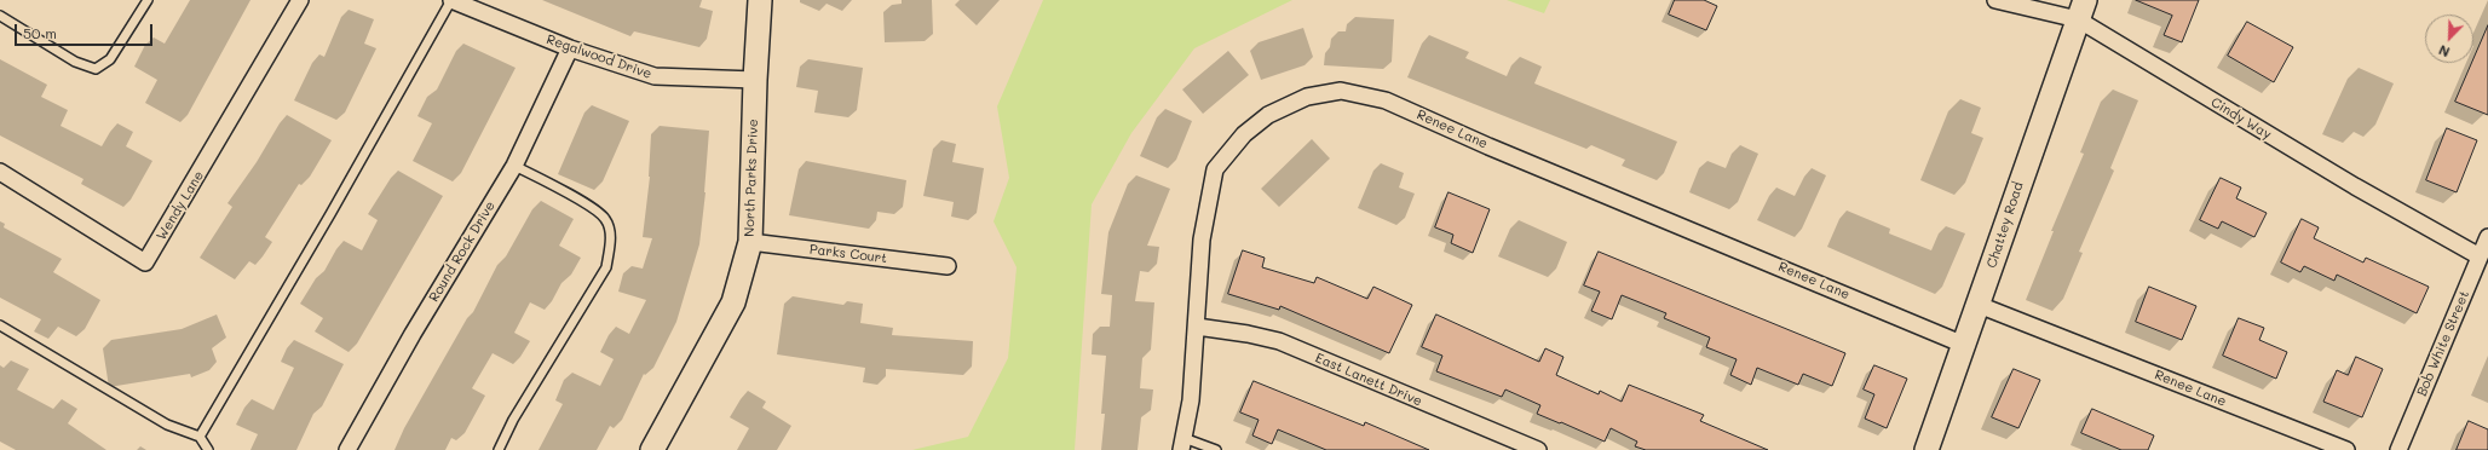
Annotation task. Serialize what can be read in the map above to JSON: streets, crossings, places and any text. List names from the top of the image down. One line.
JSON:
{"streets":{"street":["Regalwood Drive","Cindy Way","Renee Lane","North Parks Drive","Wendy Lane","Chattey Road","Round Rock Drive","Parks Court","Bob White Street","East Lanett Drive"]},"crossings":[["Regalwood Drive","North Parks Drive"],["Regalwood Drive","Round Rock Drive"],["Cindy Way","Chattey Road"],["Cindy Way","Bob White Street"],["Renee Lane","Chattey Road"],["Renee Lane","East Lanett Drive"],["North Parks Drive","Parks Court"]],"scale_bar":"50 m","north":"bottom left"}
